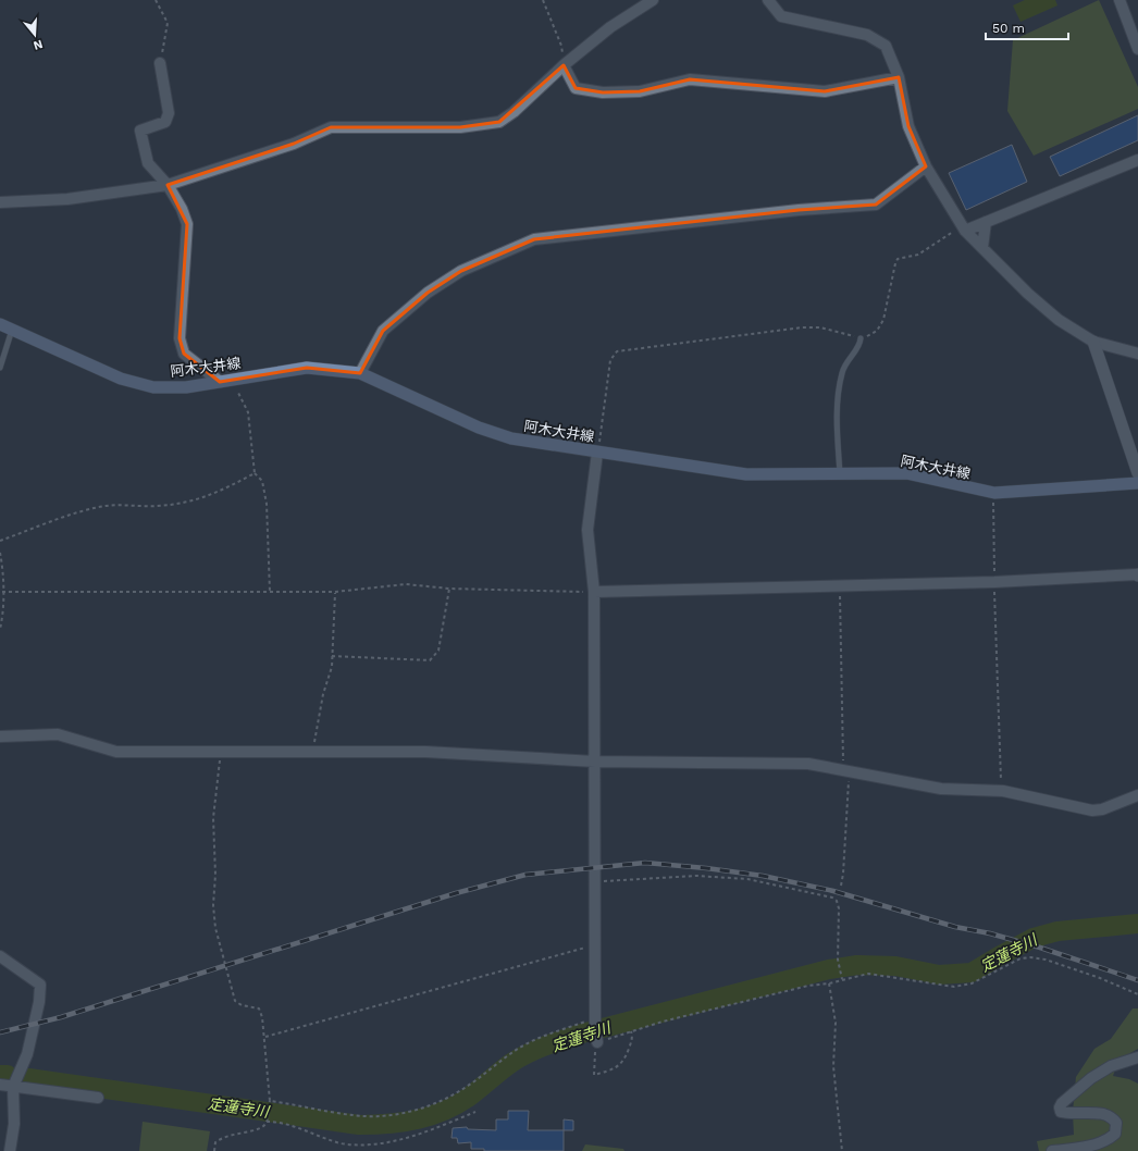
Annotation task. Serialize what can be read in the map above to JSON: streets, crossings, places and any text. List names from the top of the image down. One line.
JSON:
{"streets":{"main road":["阿木大井線"]},"water":["定蓮寺川"],"scale_bar":"50 m","north":"bottom"}
